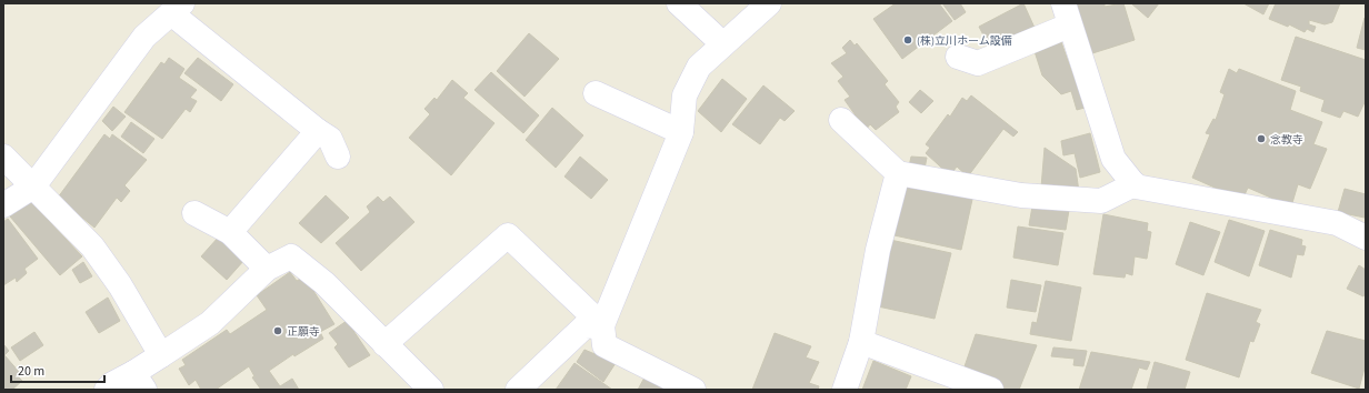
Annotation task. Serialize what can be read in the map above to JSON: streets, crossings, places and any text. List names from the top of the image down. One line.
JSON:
{"places":["(株)立川ホーム設備","念教寺","正願寺"],"scale_bar":"20 m"}
